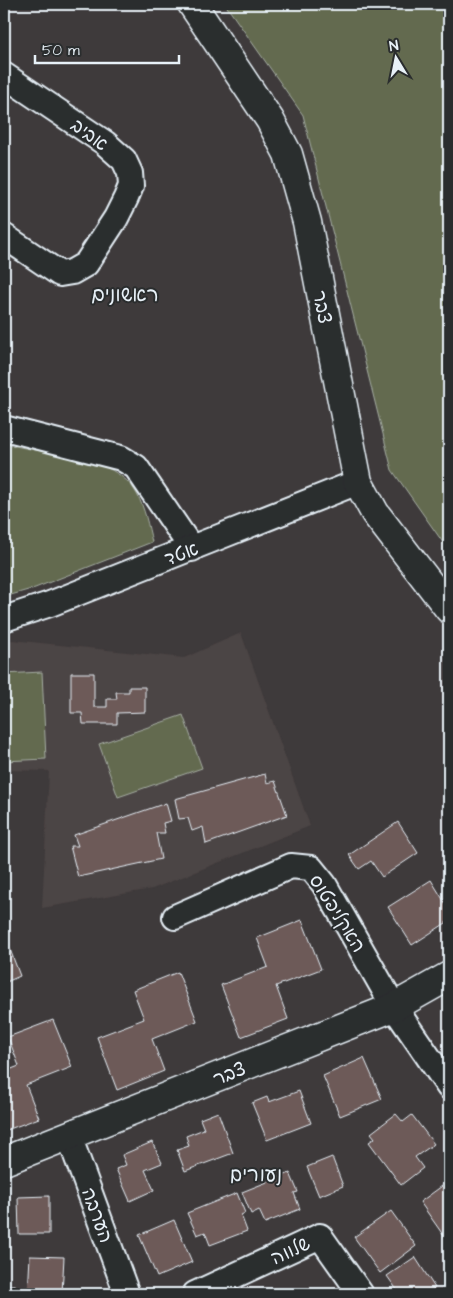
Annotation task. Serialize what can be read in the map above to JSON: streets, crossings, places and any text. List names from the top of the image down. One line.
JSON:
{"streets":{"street":["אביב","צבר","אטד","האקליפטוס","הערבה","שלווה"]},"crossings":[["צבר","אטד"],["צבר","האקליפטוס"],["צבר","הערבה"]],"districts":["ראשונים","נעורים"],"scale_bar":"50 m","north":"top"}
